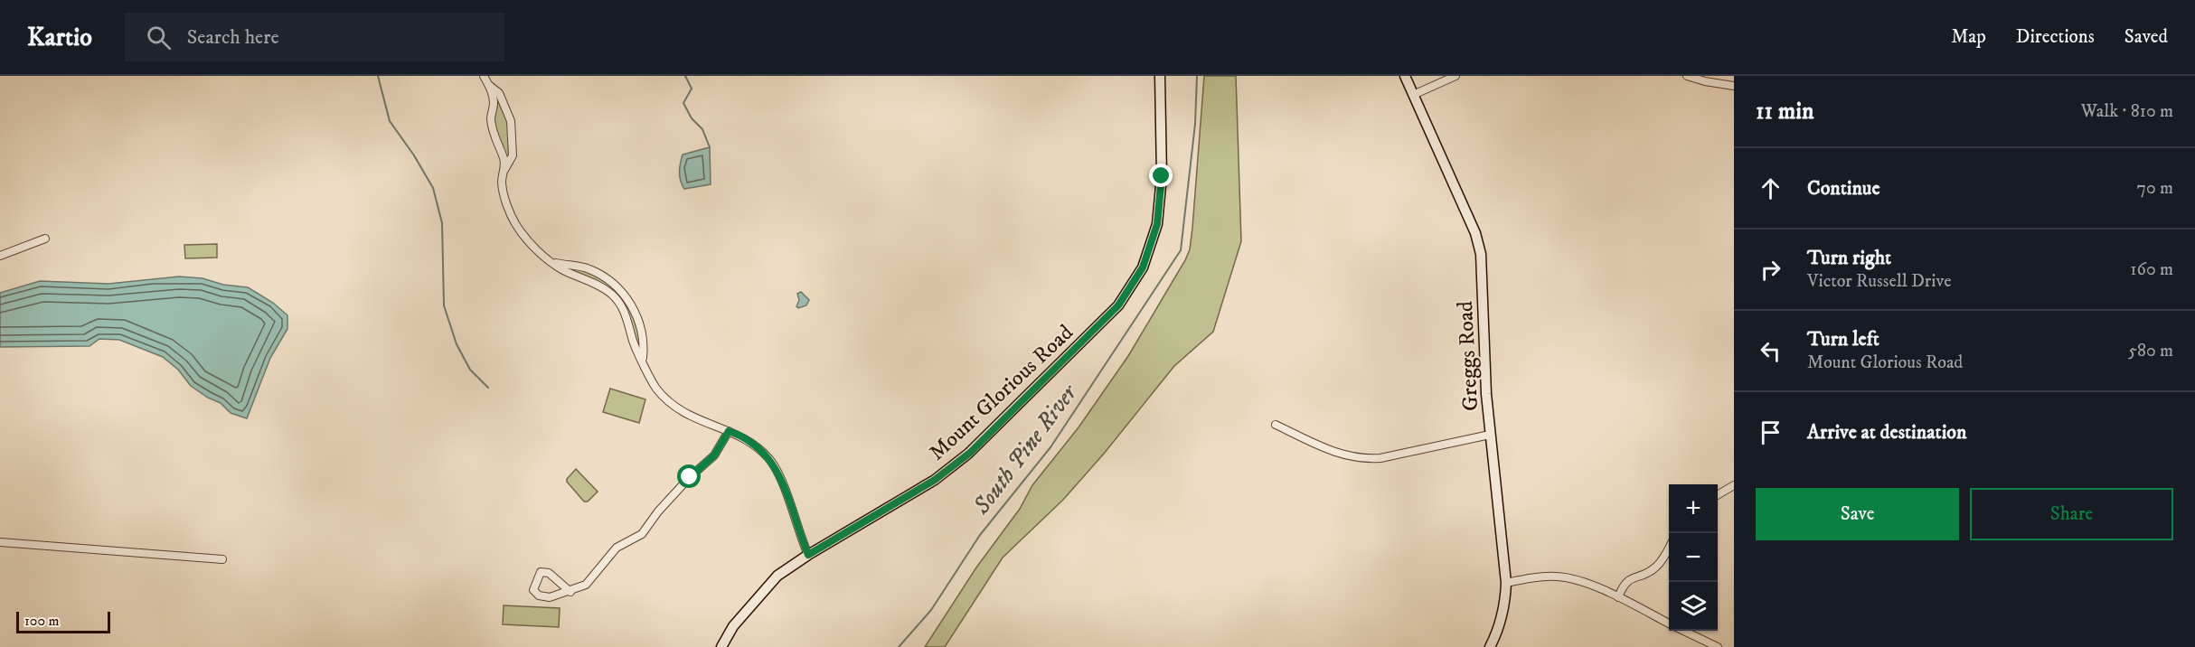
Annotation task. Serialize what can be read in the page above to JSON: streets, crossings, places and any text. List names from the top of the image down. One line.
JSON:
{"streets":{"main road":["Greggs Road","Mount Glorious Road"]},"water":["South Pine River"],"scale_bar":"100 m","page":{"header":"Kartio","search":"Search here","nav":["Map","Directions","Saved"],"heading":["11 min","Walk · 810 m"],"list":[["Continue","70 m"],["Turn right","Victor Russell Drive","160 m"],["Turn left","Mount Glorious Road","580 m"],"Arrive at destination"],"buttons":["Save","Share"],"map_buttons":["+","−"],"scale":"100 m"}}
